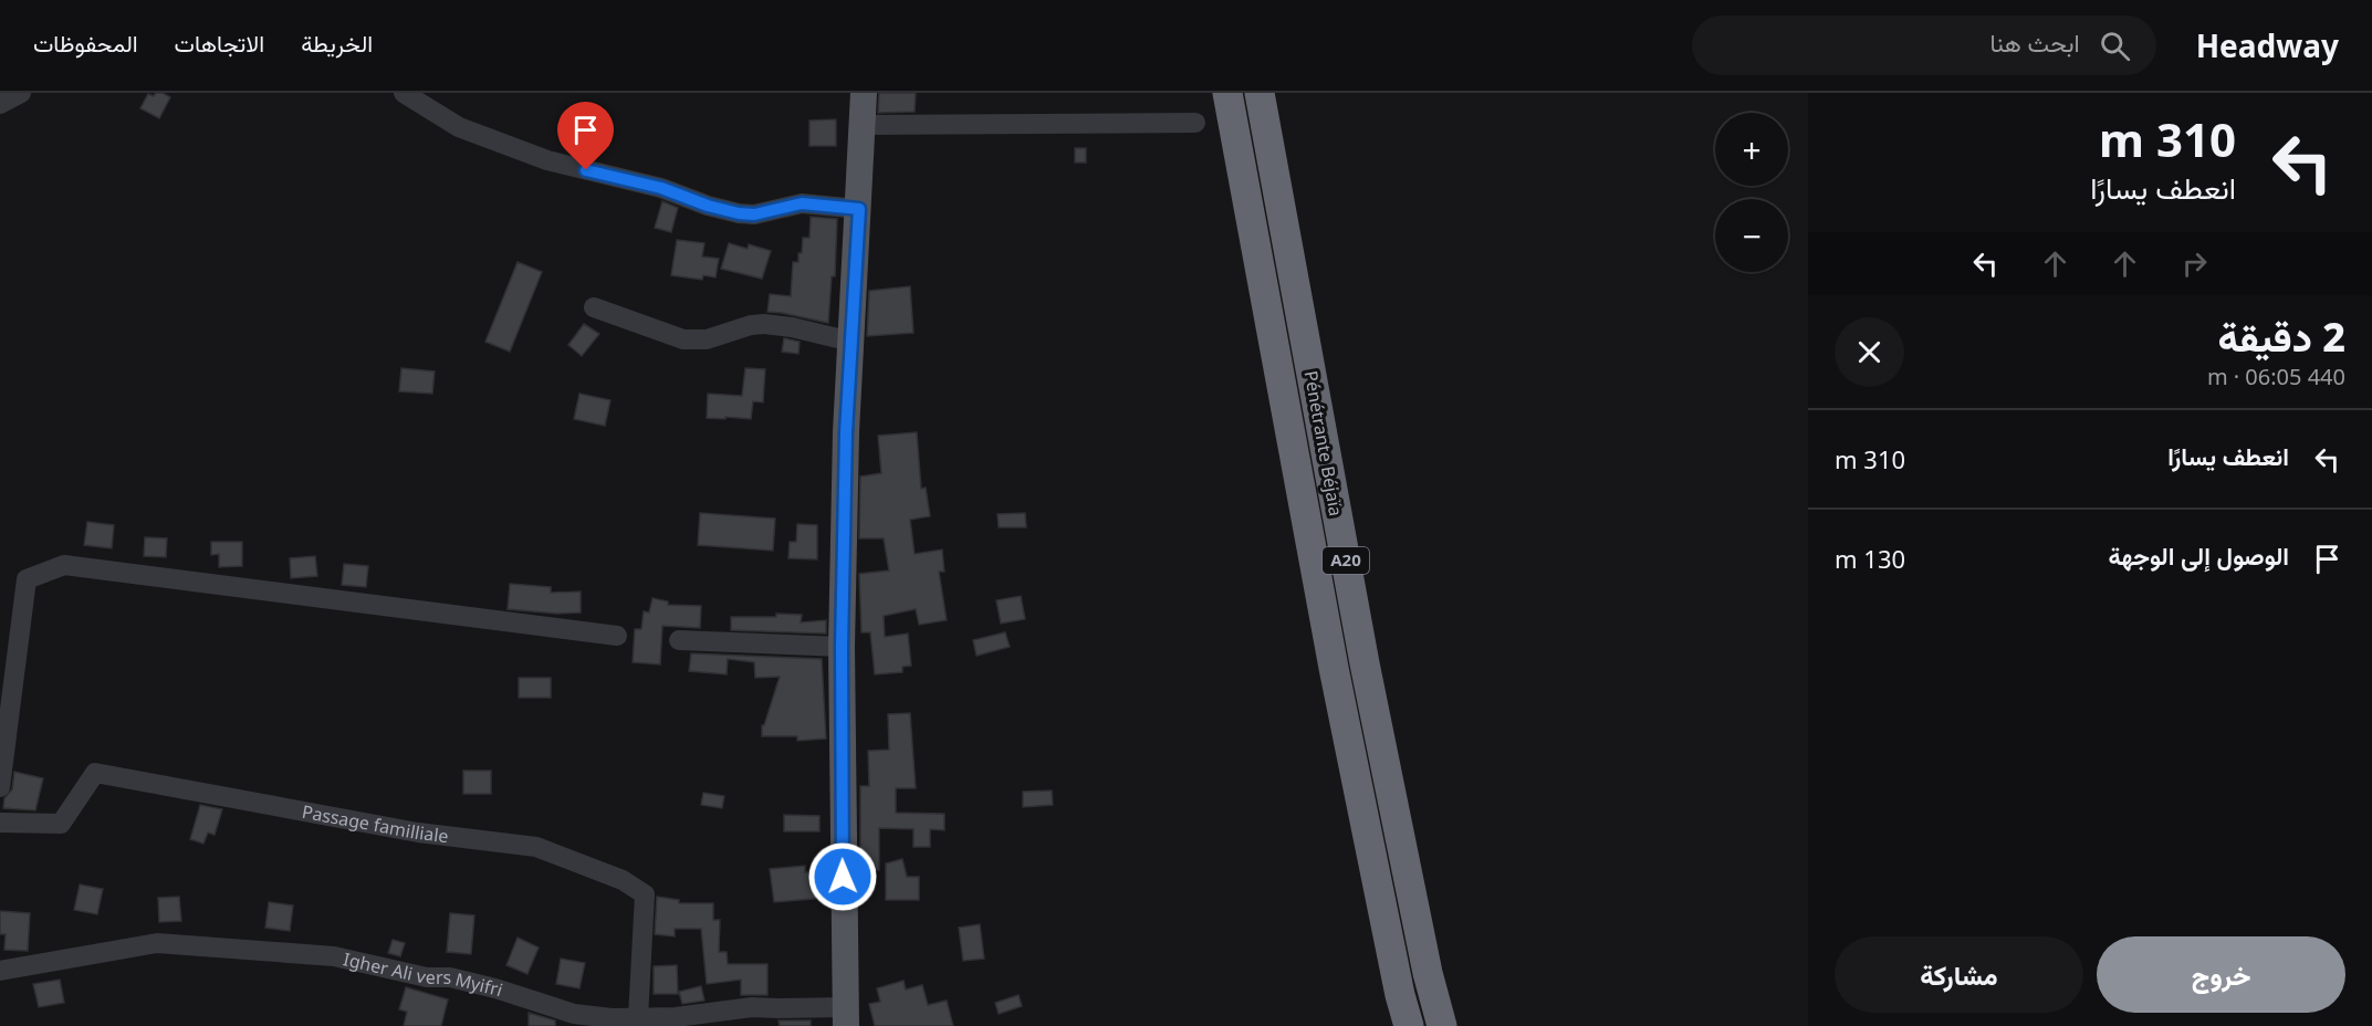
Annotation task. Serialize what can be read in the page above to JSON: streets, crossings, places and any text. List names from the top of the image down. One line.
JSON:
{"streets":{"highway":["Pénétrante Béjaïa","A20"],"street":["Passage familliale","Igher Ali vers Myifri"]},"crossings":[["Passage familliale","Igher Ali vers Myifri"]],"page":{"header":"Headway","search":"ابحث هنا","nav":["الخريطة","الاتجاهات","المحفوظات"],"turn":["310 m","انعطف يسارًا"],"map_buttons":["+","−"],"heading":["2 دقيقة","440 m · 06:05"],"list":[{"name":"انعطف يسارًا","value":"310 m"},{"name":"الوصول إلى الوجهة","value":"130 m"}],"buttons":["خروج","مشاركة"]}}
